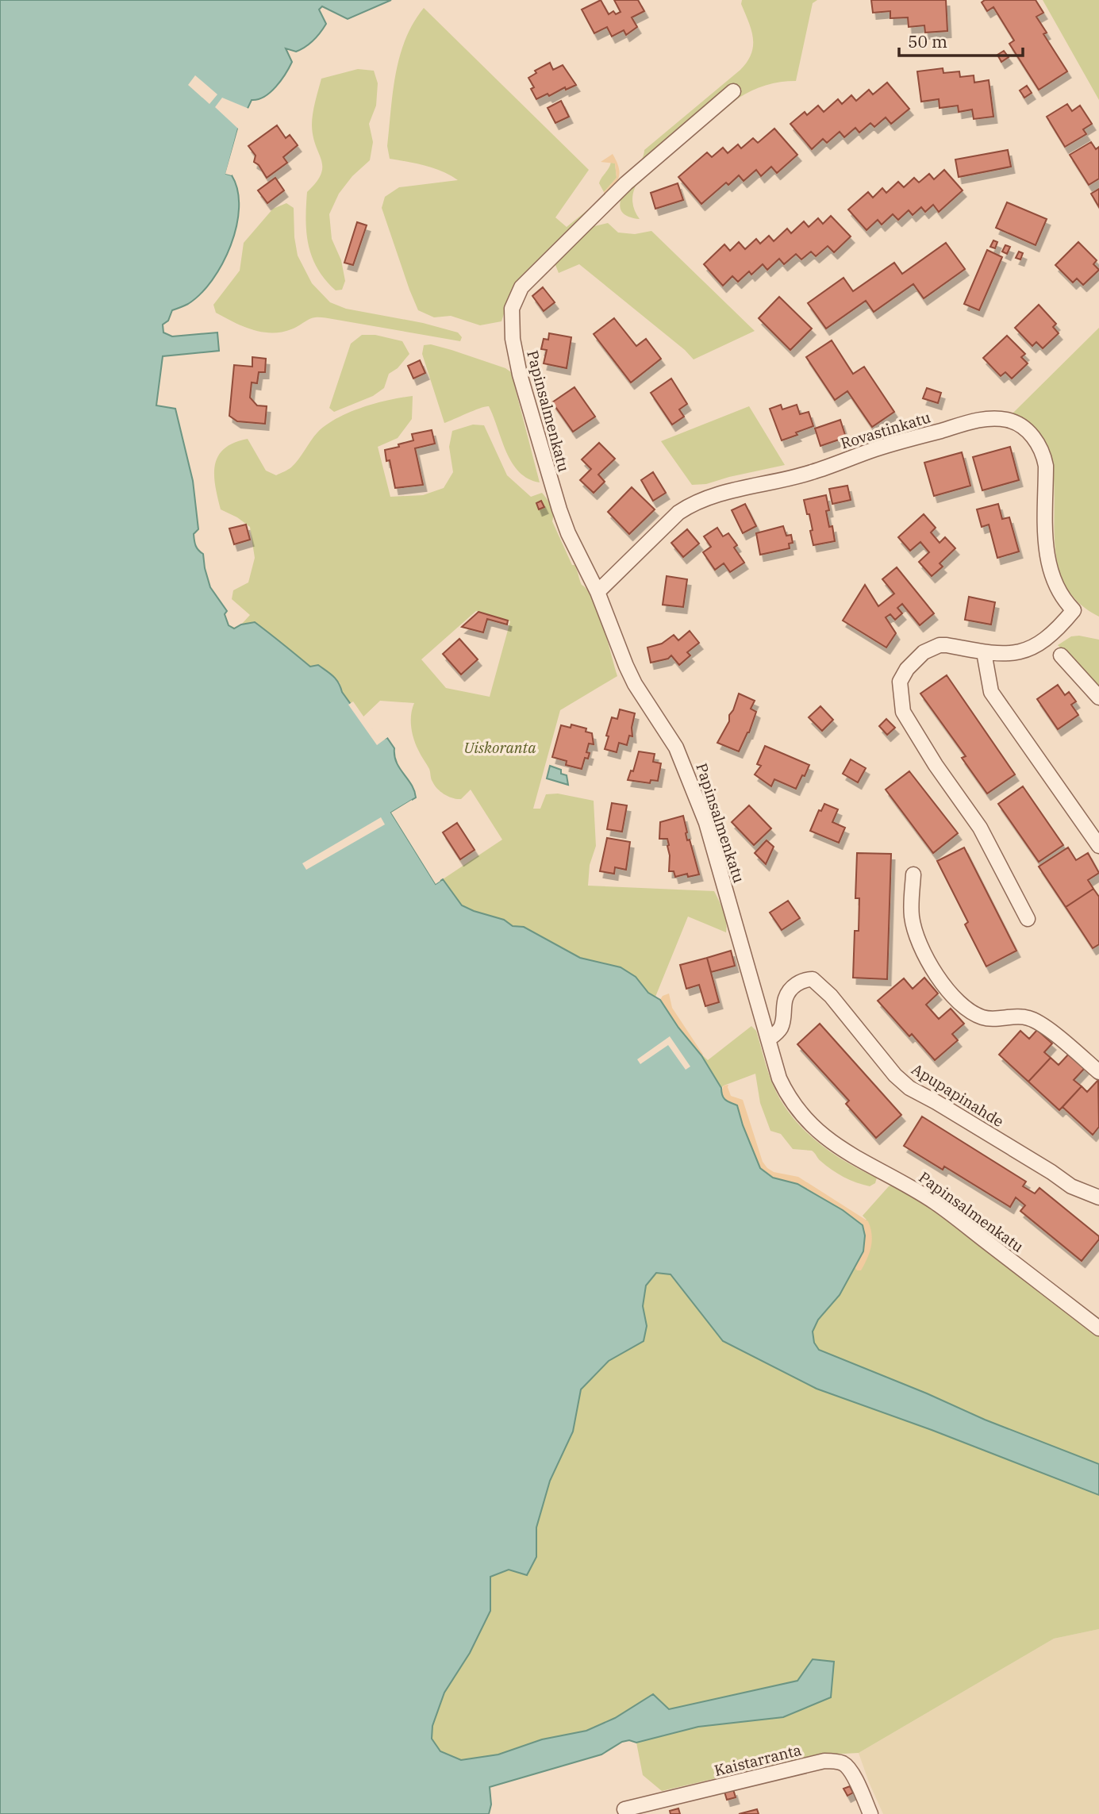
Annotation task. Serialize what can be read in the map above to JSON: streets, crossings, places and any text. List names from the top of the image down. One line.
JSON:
{"streets":{"street":["Papinsalmenkatu","Rovastinkatu","Apupapinahde","Kaistarranta"]},"crossings":[["Papinsalmenkatu","Rovastinkatu"],["Papinsalmenkatu","Apupapinahde"]],"parks":["Uiskoranta"],"scale_bar":"50 m"}
